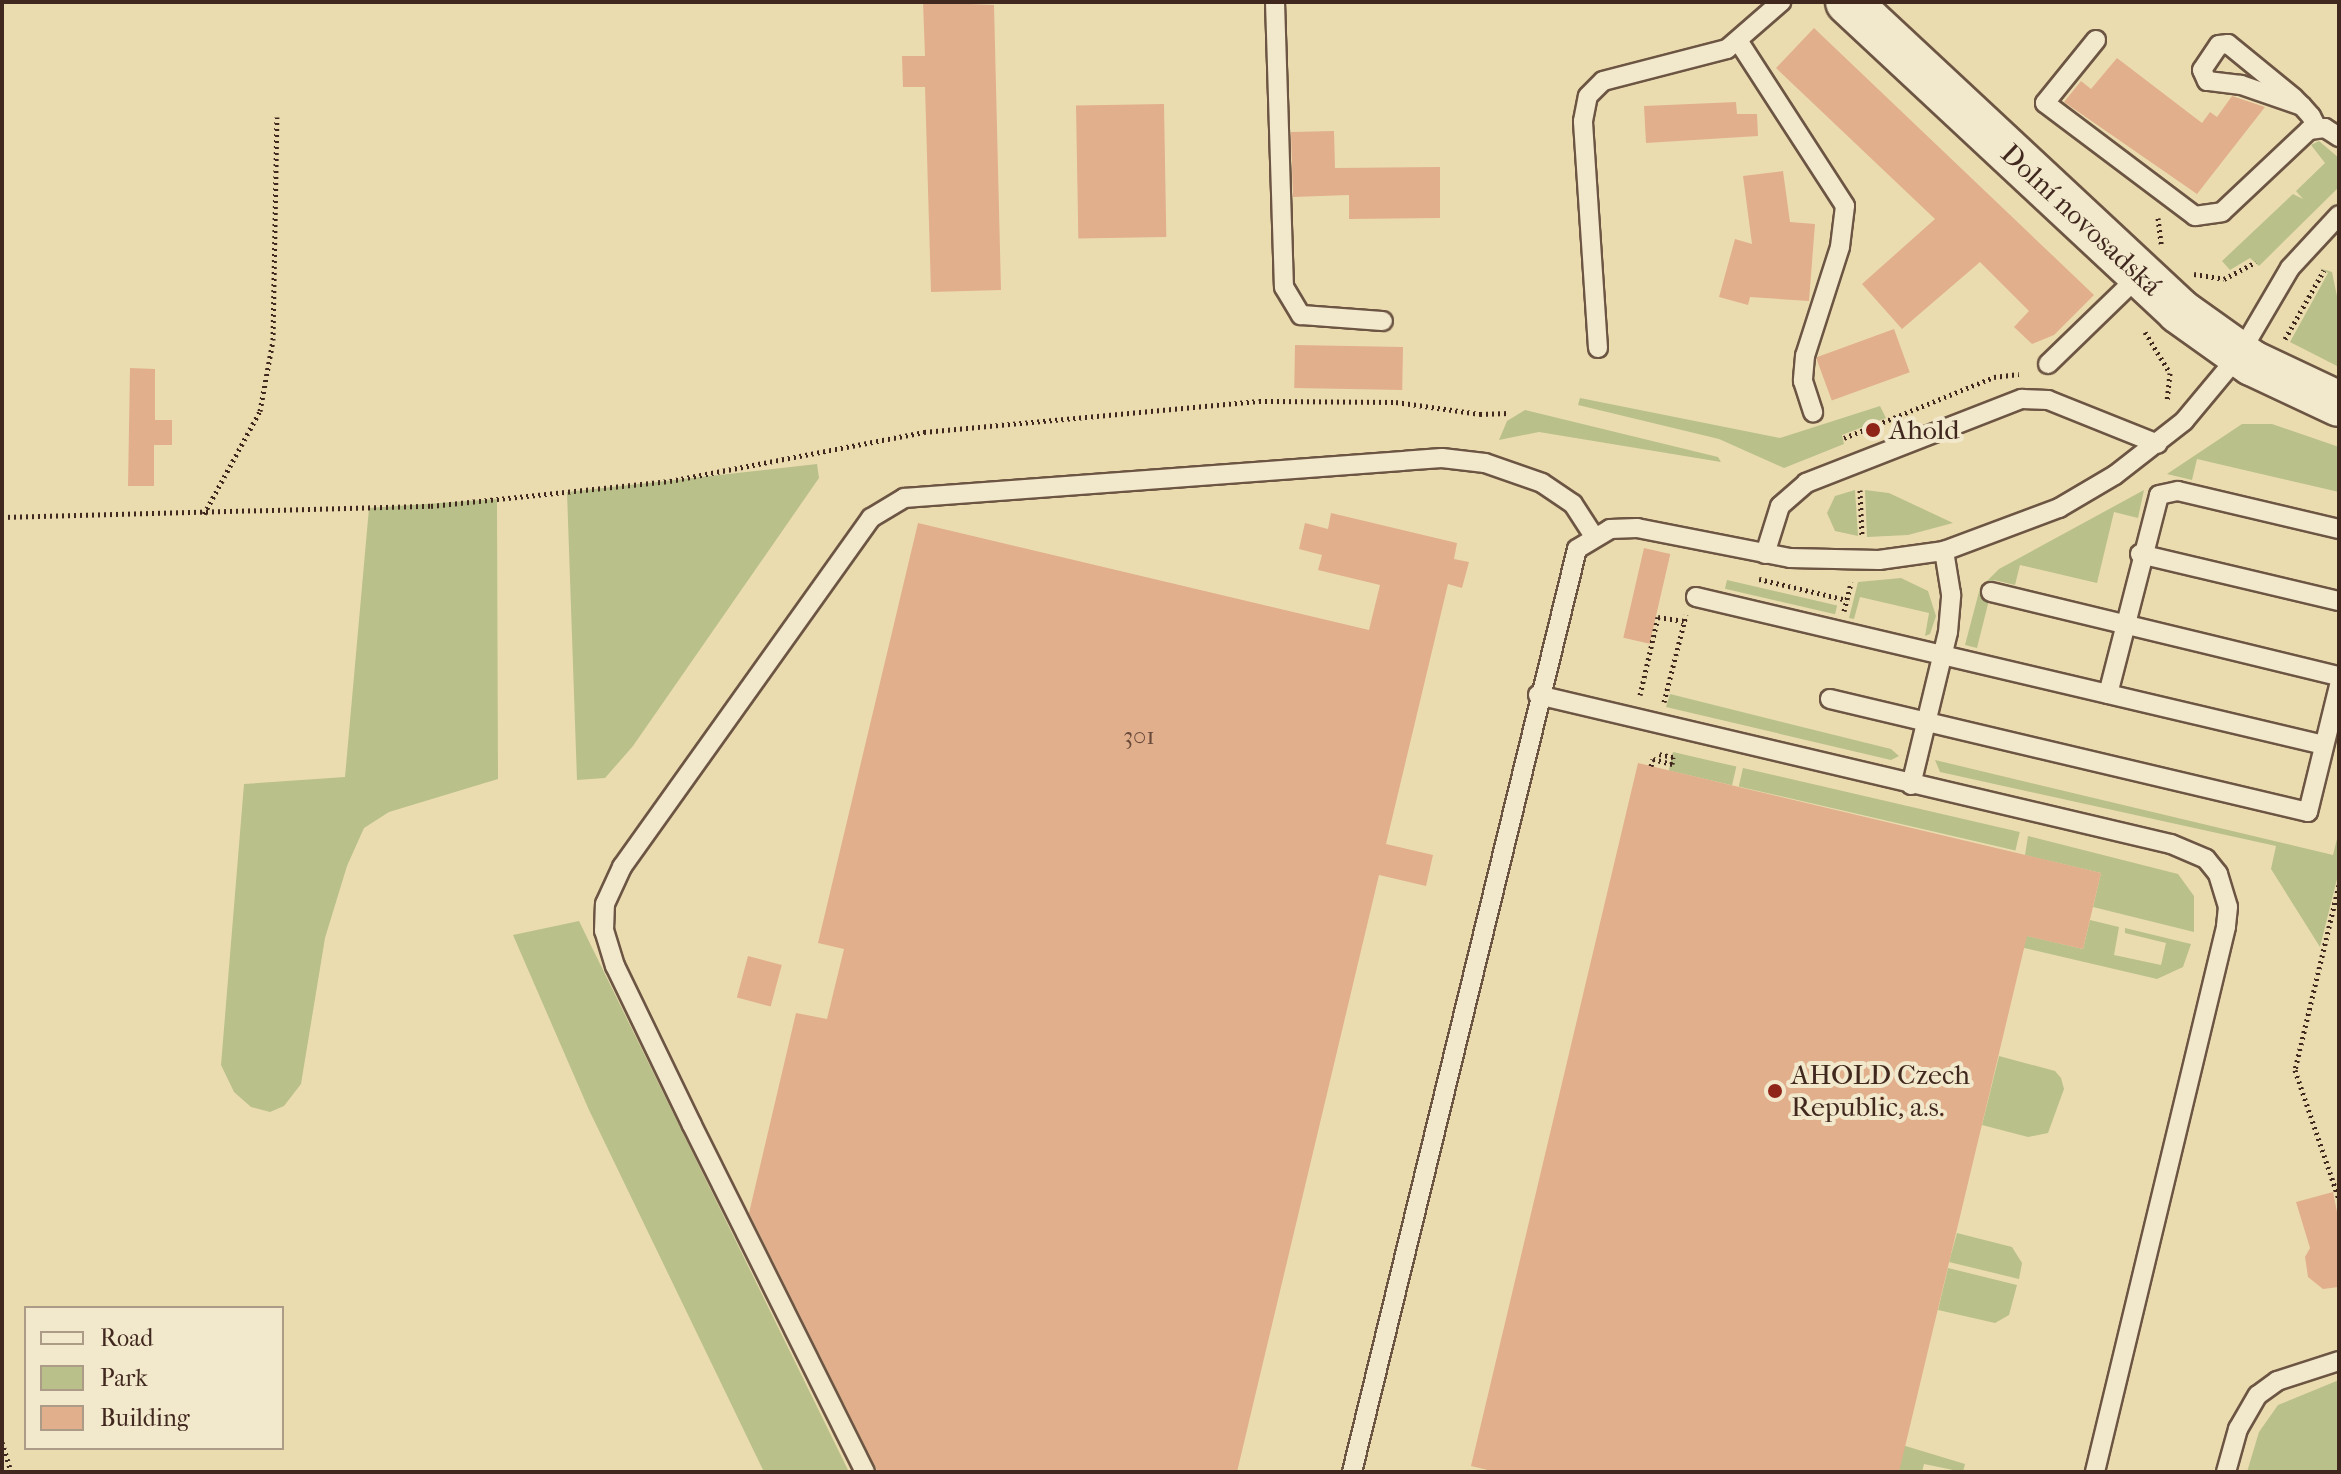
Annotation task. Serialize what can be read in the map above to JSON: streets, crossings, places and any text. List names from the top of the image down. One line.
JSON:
{"streets":{"main road":["Dolní novosadská"]},"places":["Ahold","AHOLD Czech Republic, a.s."],"house_numbers":["301"],"legend":["Road","Park","Building"]}
